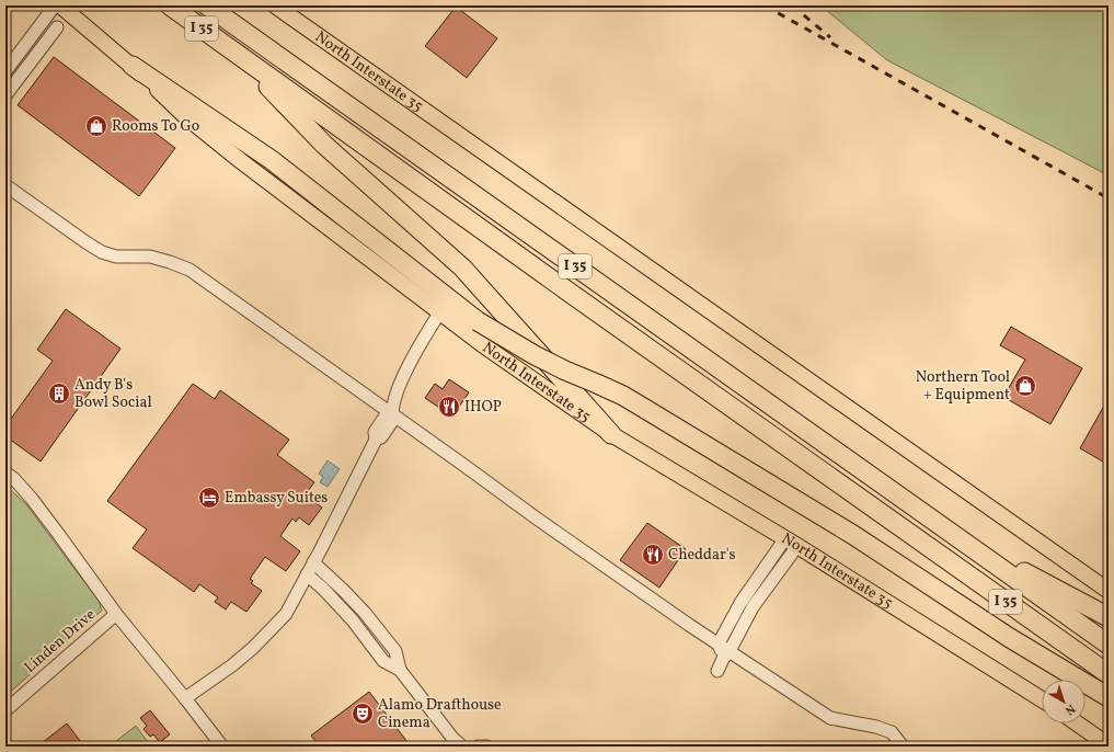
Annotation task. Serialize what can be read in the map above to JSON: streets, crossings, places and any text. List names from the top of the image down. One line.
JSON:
{"streets":{"highway":["I 35"],"main road":["North Interstate 35"],"street":["Linden Drive"]},"places":{"shop":["Rooms To Go","Northern Tool + Equipment"],"building":["Andy B's Bowl Social"],"restaurant":["IHOP","Cheddar's"],"hotel":["Embassy Suites"],"theatre":["Alamo Drafthouse Cinema"]},"north":"bottom right"}
